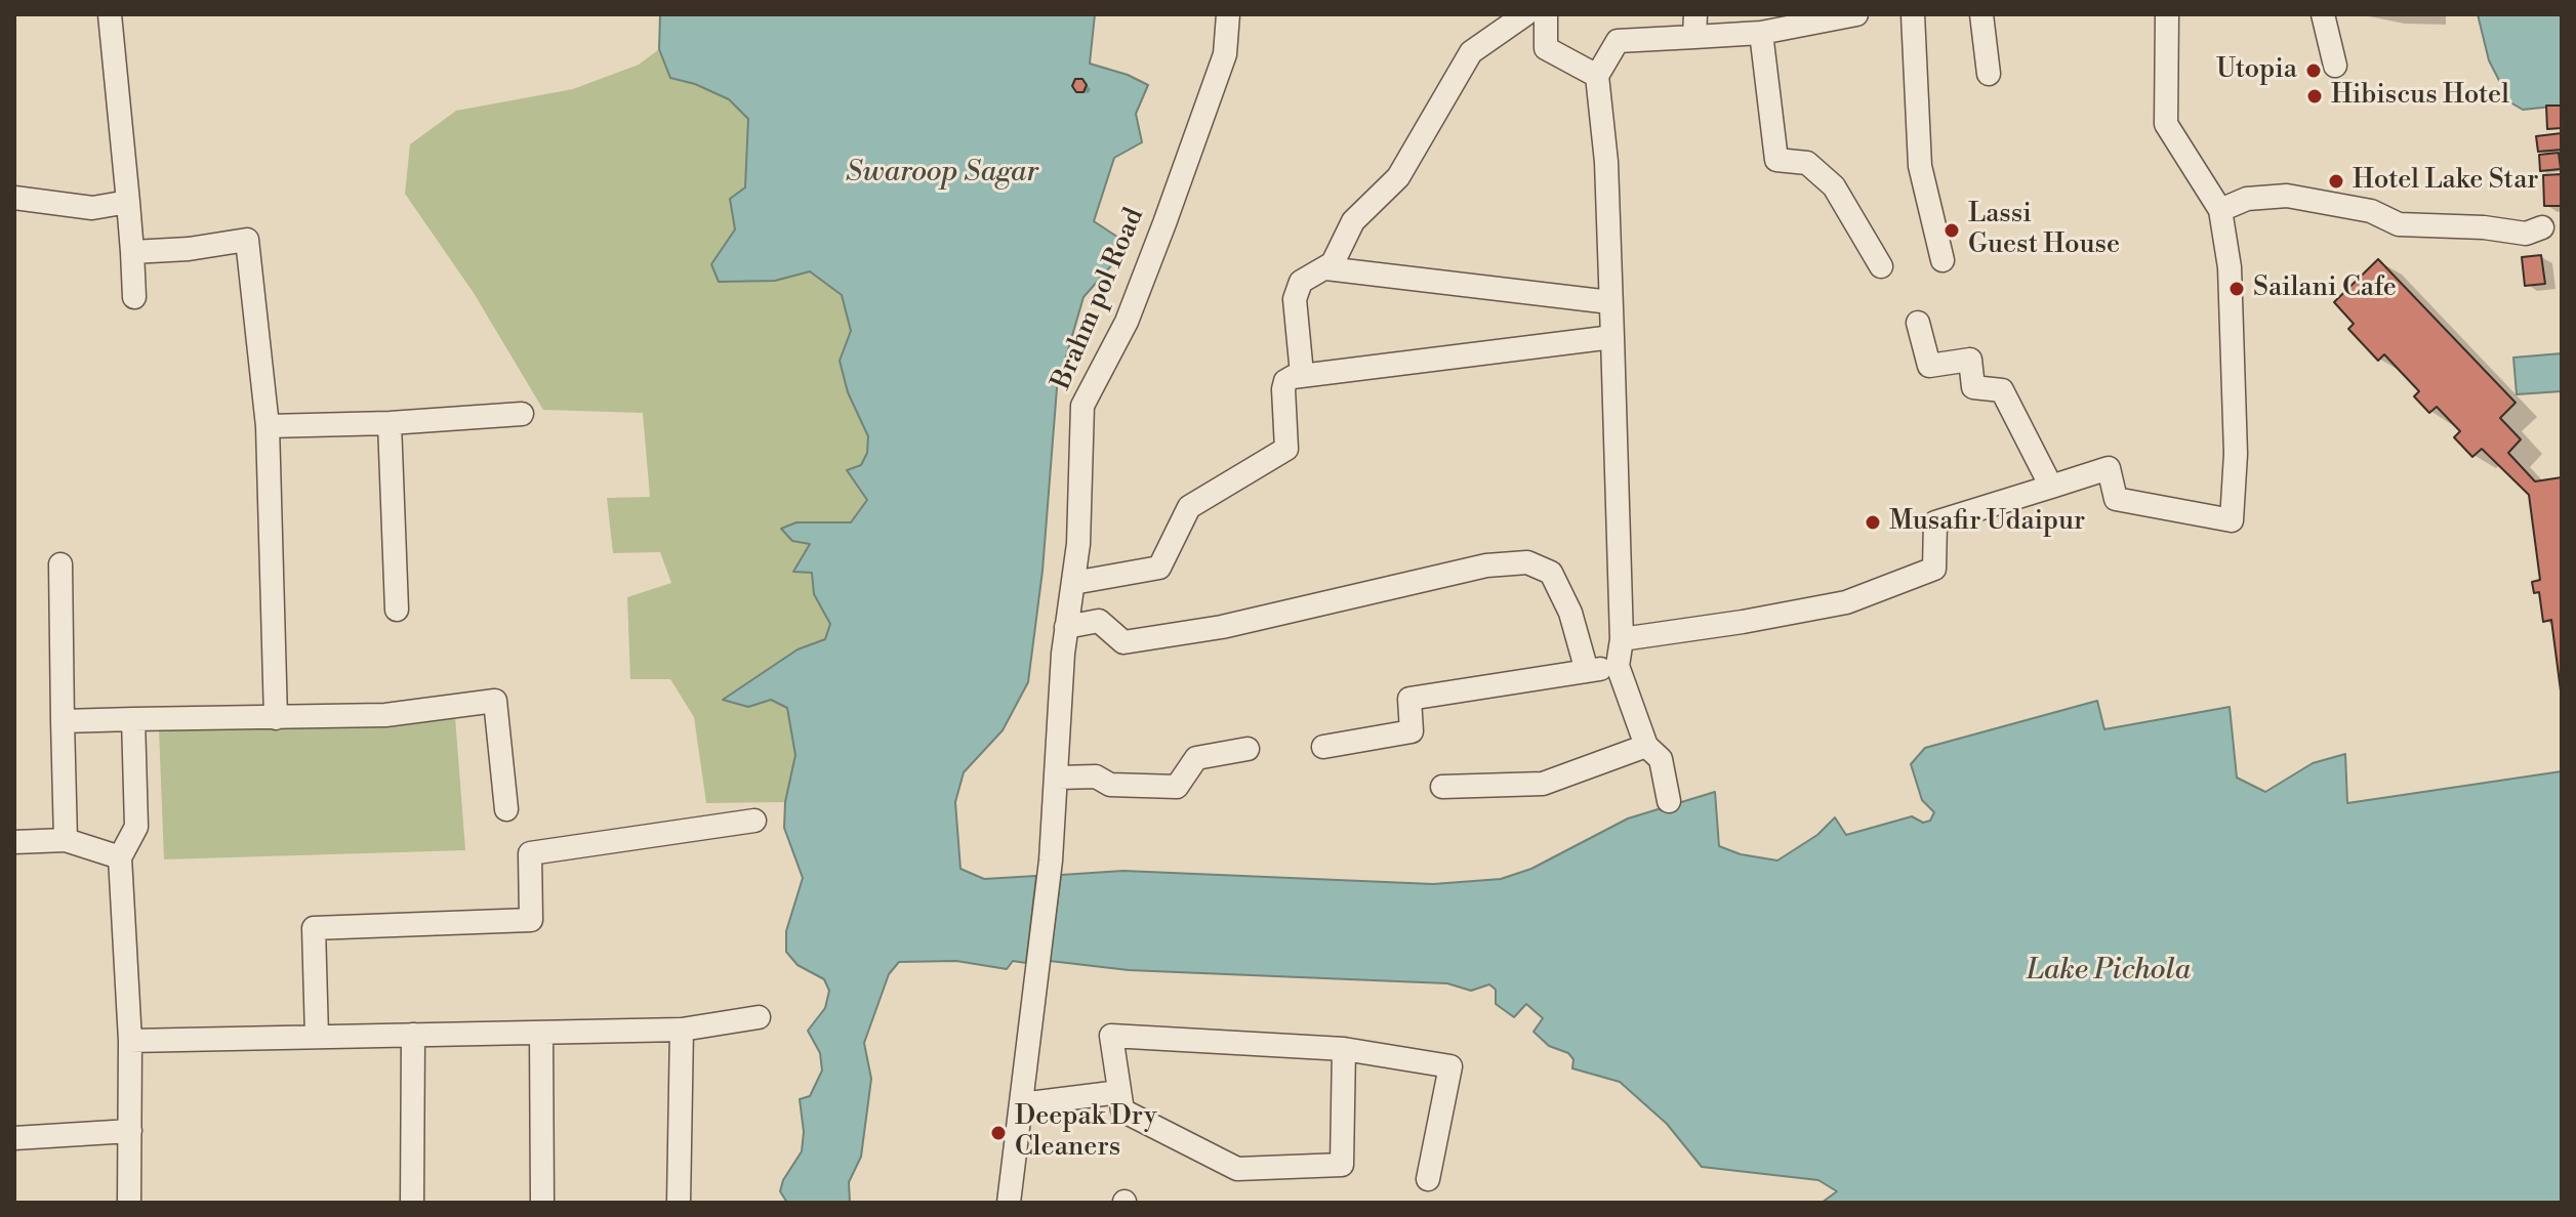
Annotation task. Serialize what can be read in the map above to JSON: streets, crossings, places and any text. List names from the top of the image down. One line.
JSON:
{"streets":{"street":["Brahm pol Road"]},"water":["Swaroop Sagar","Lake Pichola"],"places":["Utopia","Hibiscus Hotel","Hotel Lake Star","Lassi Guest House","Sailani Cafe","Musafir Udaipur","Deepak Dry Cleaners"]}
